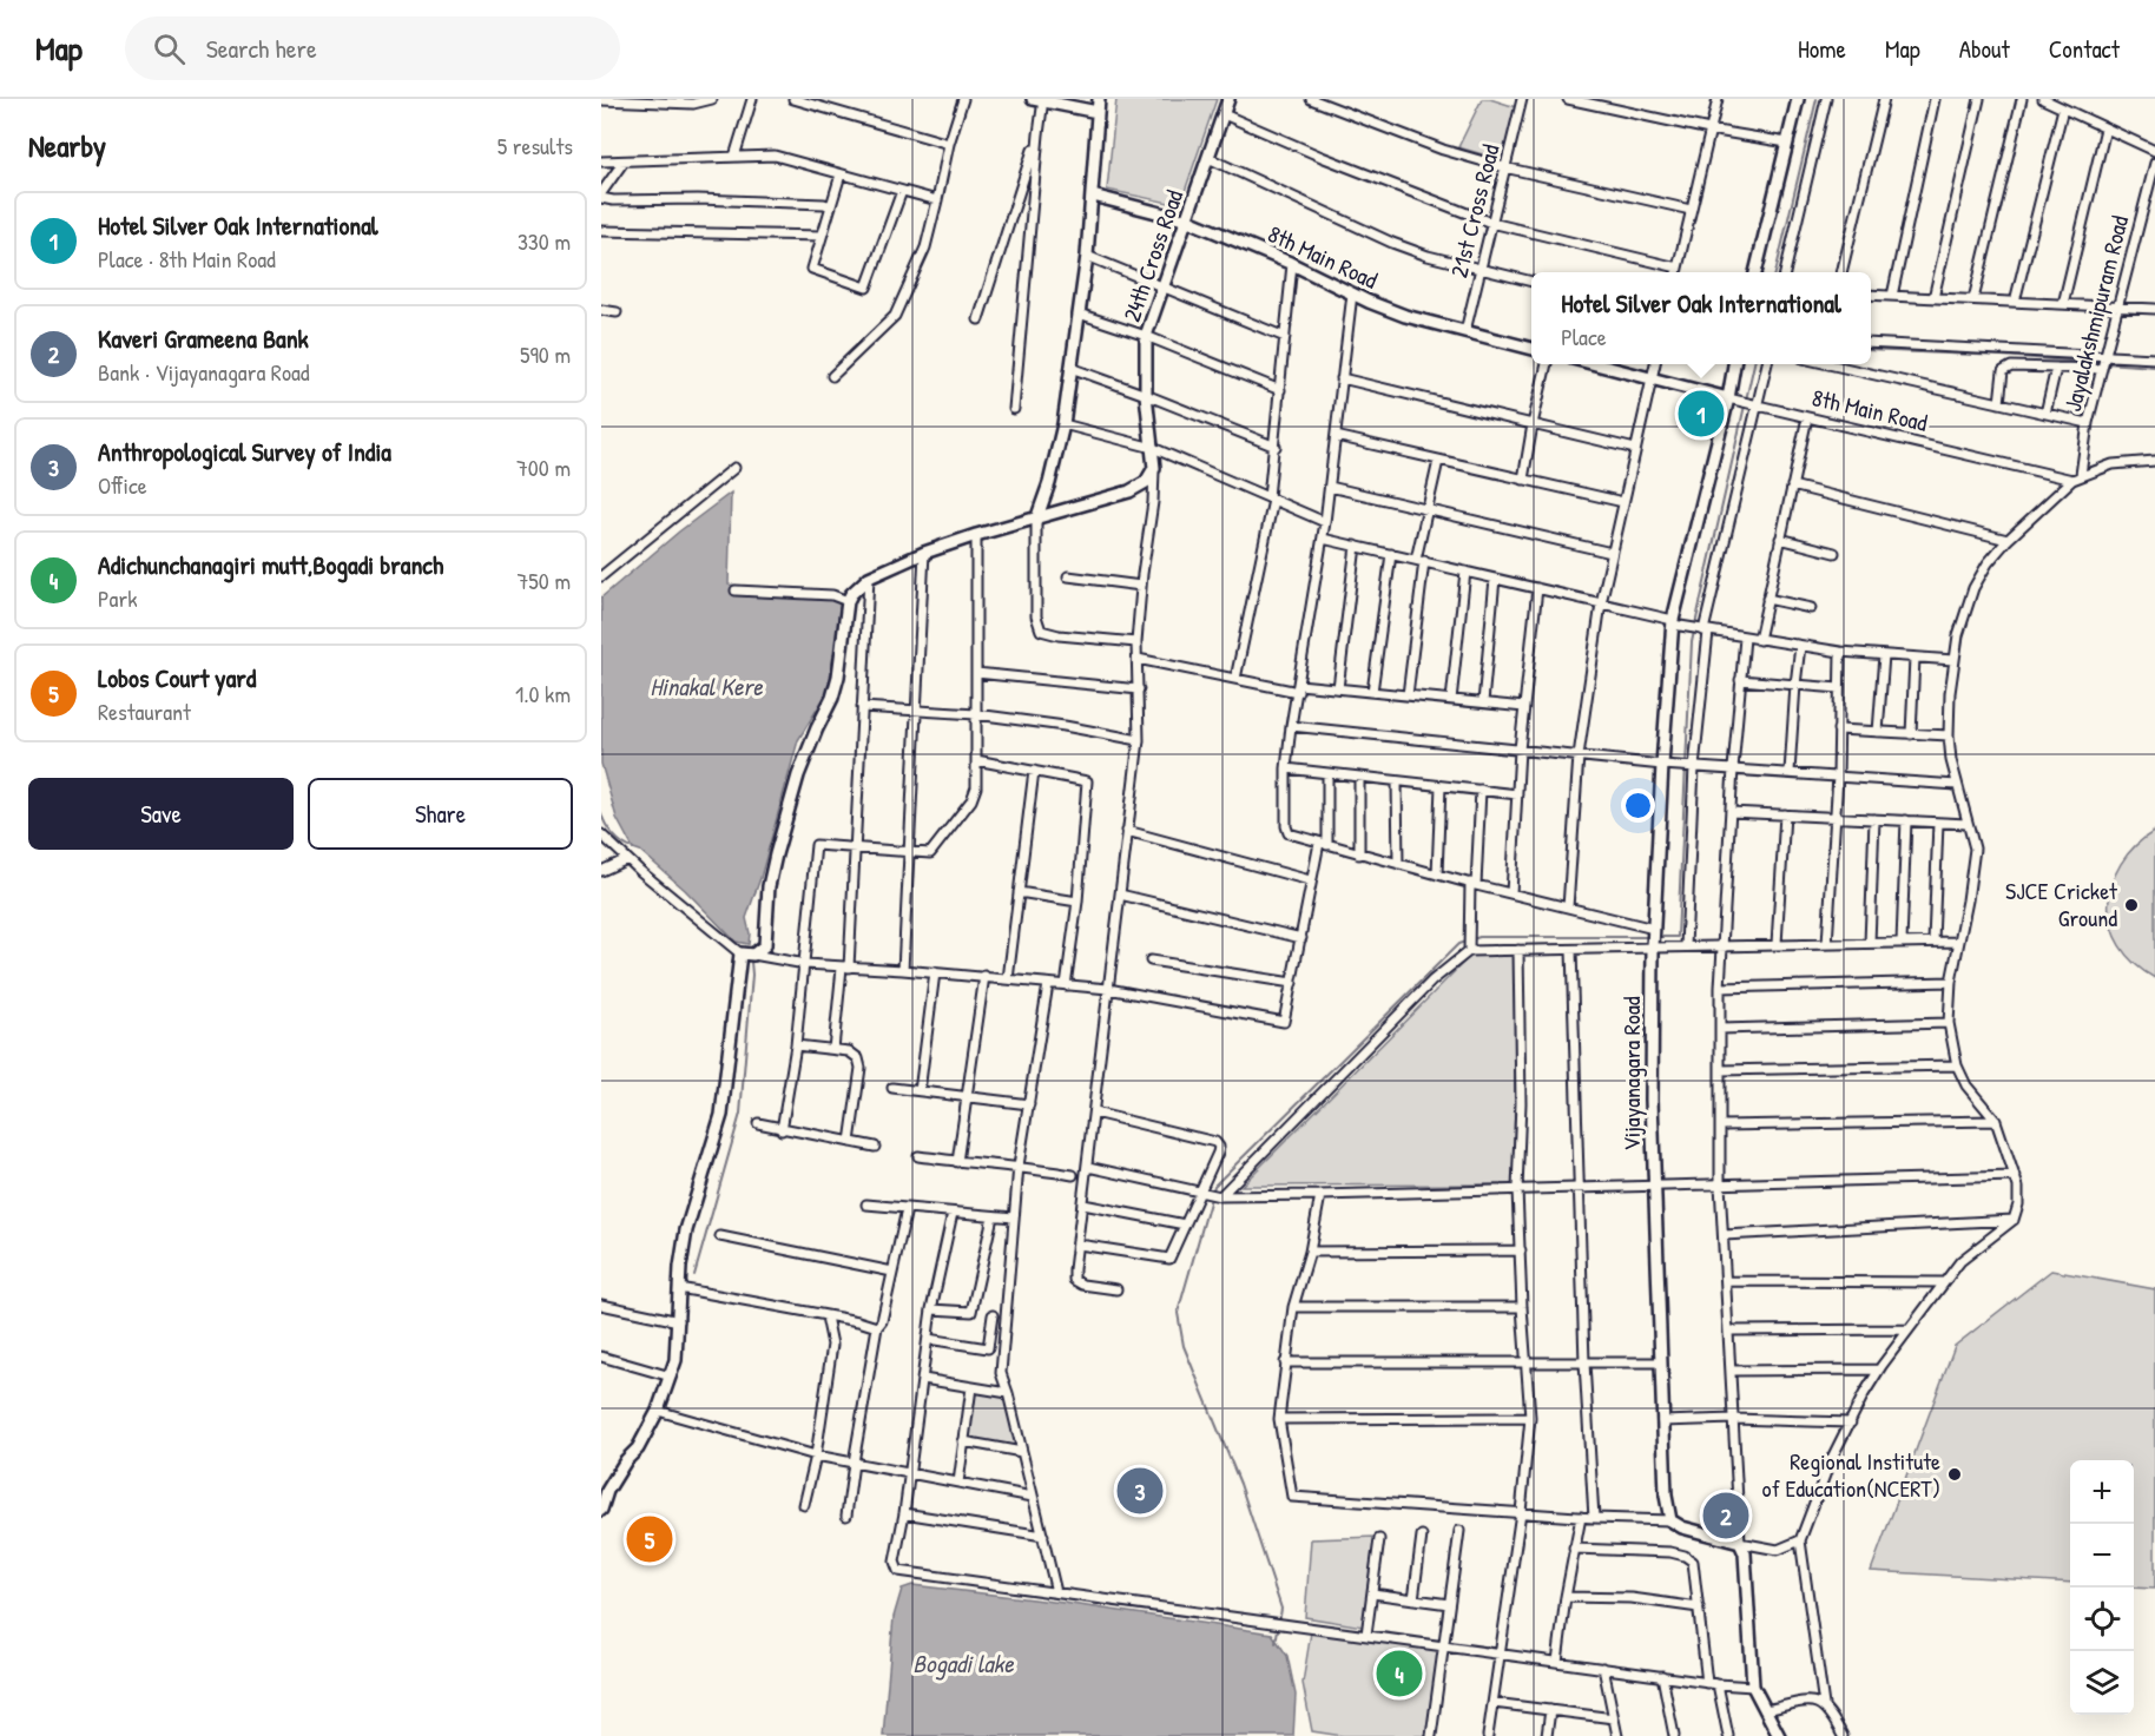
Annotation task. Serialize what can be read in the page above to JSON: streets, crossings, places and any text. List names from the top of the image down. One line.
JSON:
{"streets":{"street":["21st Cross Road","24th Cross Road","8th Main Road","Jayalakshmipuram Road","Vijayanagara Road"]},"crossings":[["21st Cross Road","8th Main Road"],["24th Cross Road","8th Main Road"],["8th Main Road","Jayalakshmipuram Road"],["8th Main Road","Vijayanagara Road"]],"water":["Hinakal Kere","Bogadi lake"],"places":["SJCE Cricket Ground","Regional Institute of Education(NCERT)"],"page":{"header":"Map","search":"Search here","nav":["Home","Map","About","Contact"],"heading":["Nearby","5 results"],"list":[{"mark":"1","name":"Hotel Silver Oak International","note":"Place · 8th Main Road","value":"330 m"},{"mark":"2","name":"Kaveri Grameena Bank","note":"Bank · Vijayanagara Road","value":"590 m"},{"mark":"3","name":"Anthropological Survey of India","note":"Office","value":"700 m"},{"mark":"4","name":"Adichunchanagiri mutt,Bogadi branch","note":"Park","value":"750 m"},{"mark":"5","name":"Lobos Court yard","note":"Restaurant","value":"1.0 km"}],"popup":["Hotel Silver Oak International","Place"],"pins":["1","3","2","5","4"],"buttons":["Save","Share"],"map_buttons":["+","−"]}}
